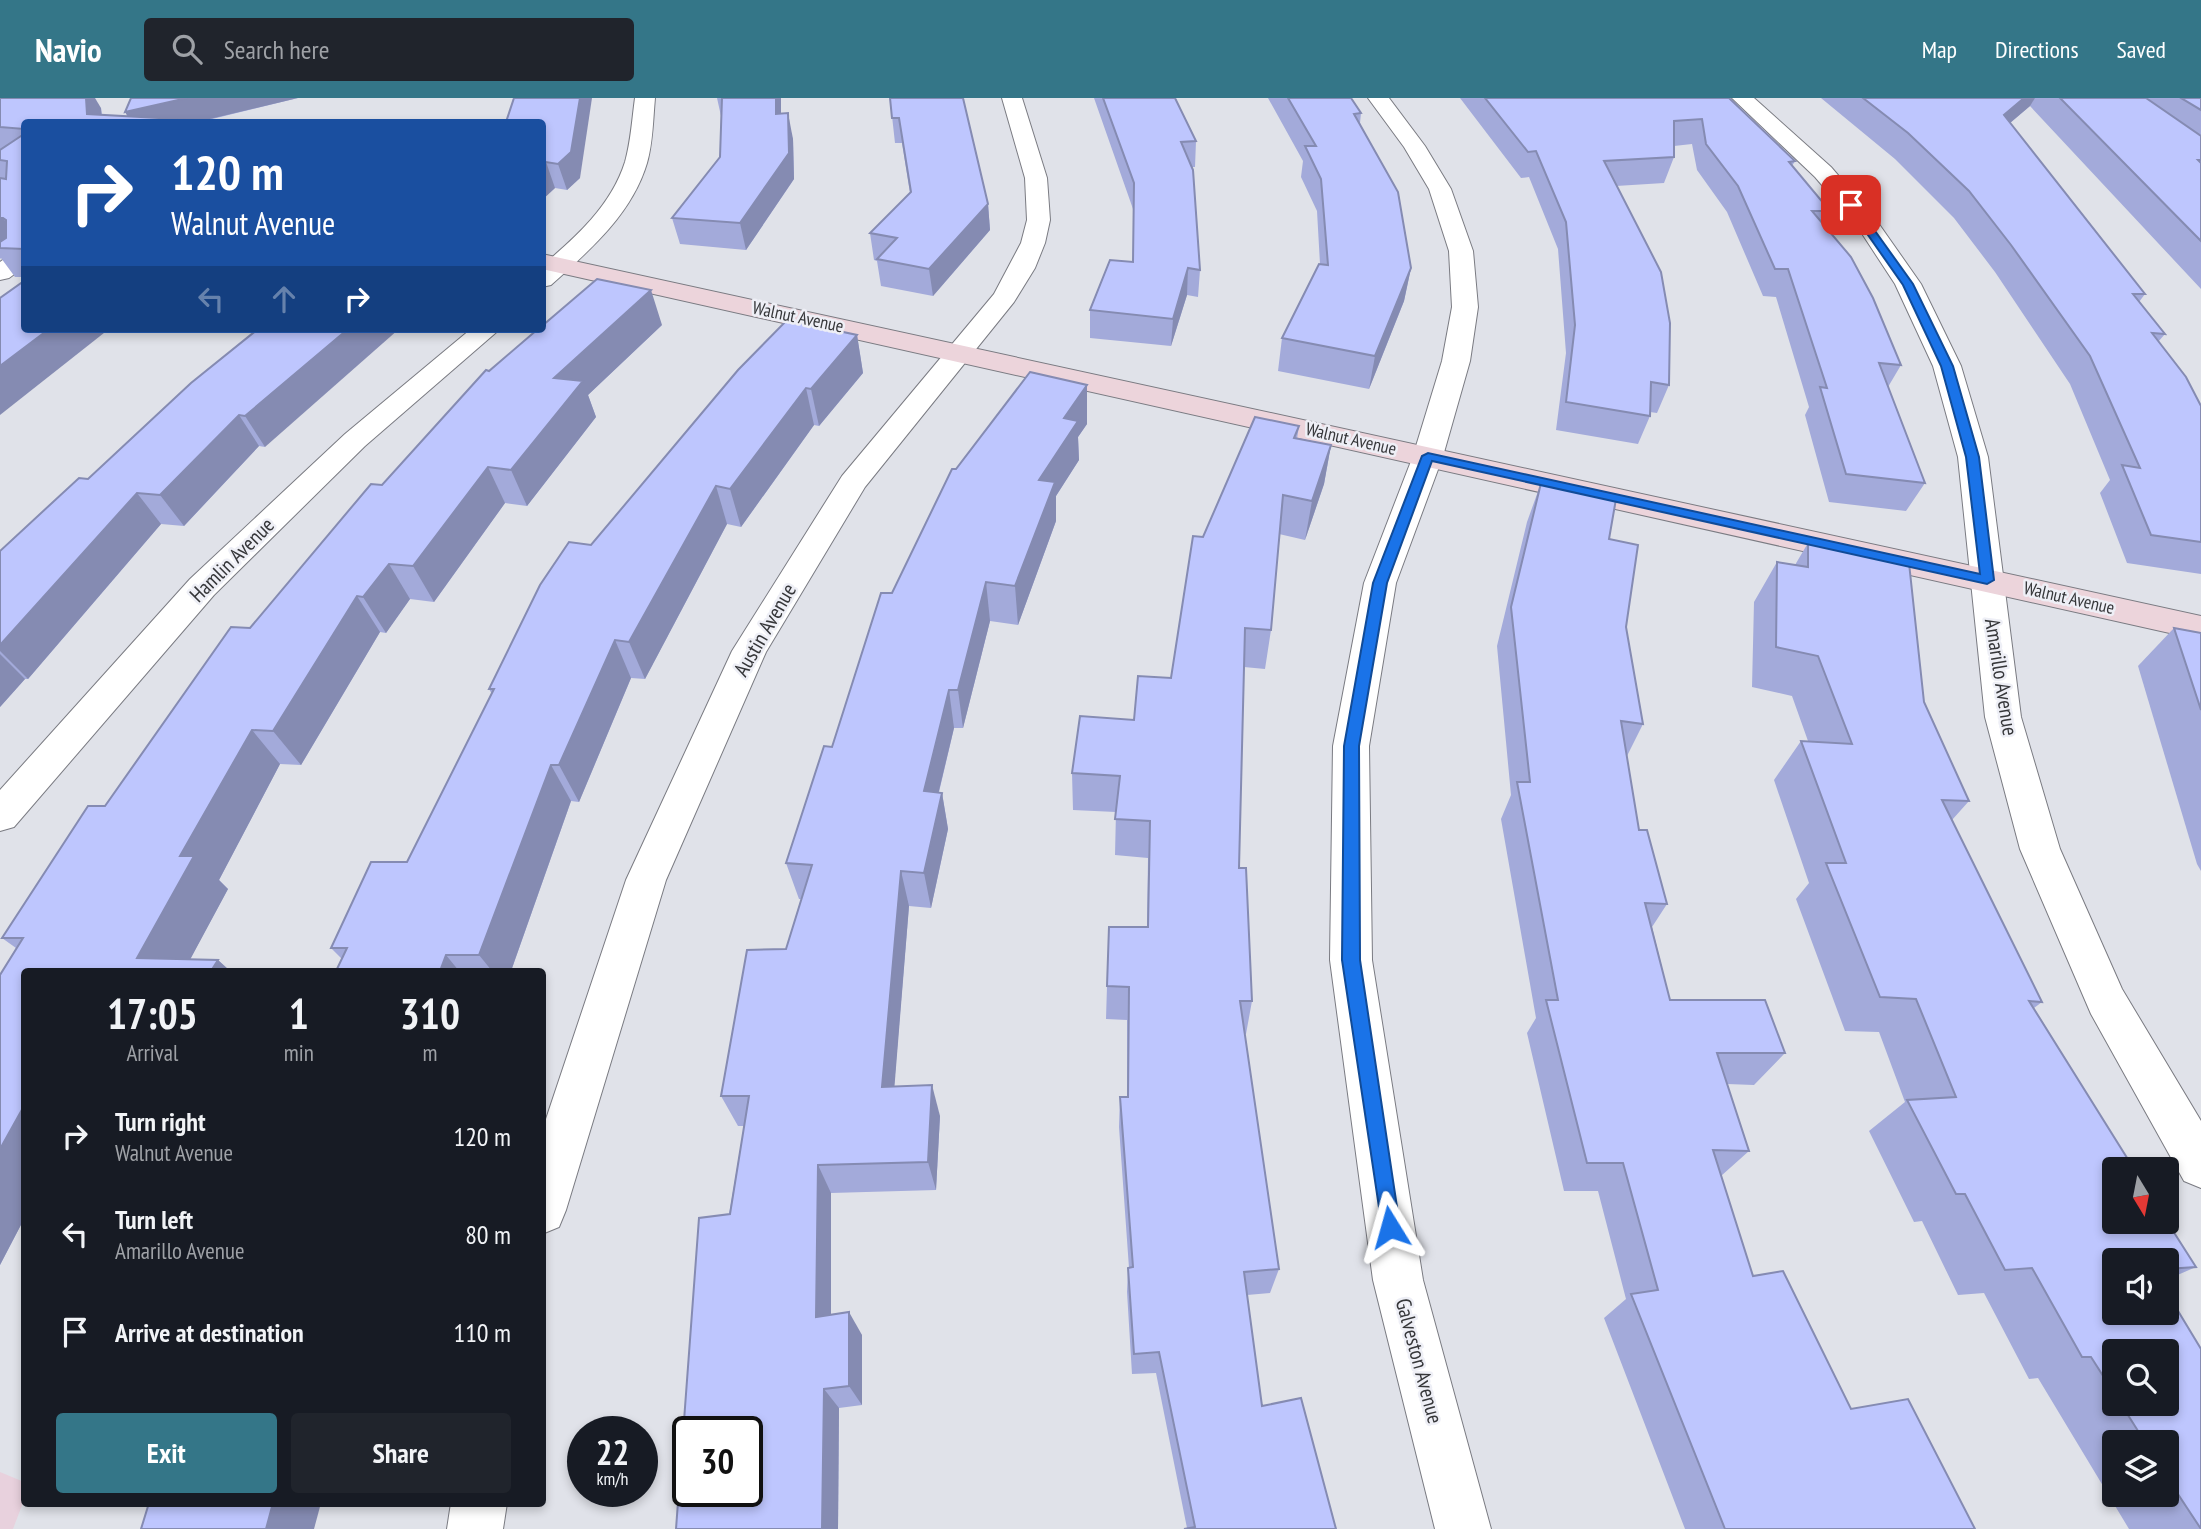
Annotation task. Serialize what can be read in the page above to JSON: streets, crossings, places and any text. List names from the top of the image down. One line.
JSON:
{"streets":{"street":["Walnut Avenue","Hamlin Avenue","Austin Avenue","Amarillo Avenue","Galveston Avenue"]},"crossings":[["Walnut Avenue","Austin Avenue"],["Walnut Avenue","Amarillo Avenue"],["Walnut Avenue","Galveston Avenue"]],"north":"bottom","page":{"header":"Navio","search":"Search here","nav":["Map","Directions","Saved"],"turn":["120 m","Walnut Avenue"],"eta":["17:05","Arrival","1","min","310","m"],"list":[{"name":"Turn right","note":"Walnut Avenue","value":"120 m"},{"name":"Turn left","note":"Amarillo Avenue","value":"80 m"},{"name":"Arrive at destination","value":"110 m"}],"buttons":["Exit","Share"],"speed":"22 km/h","limit":"30"}}
